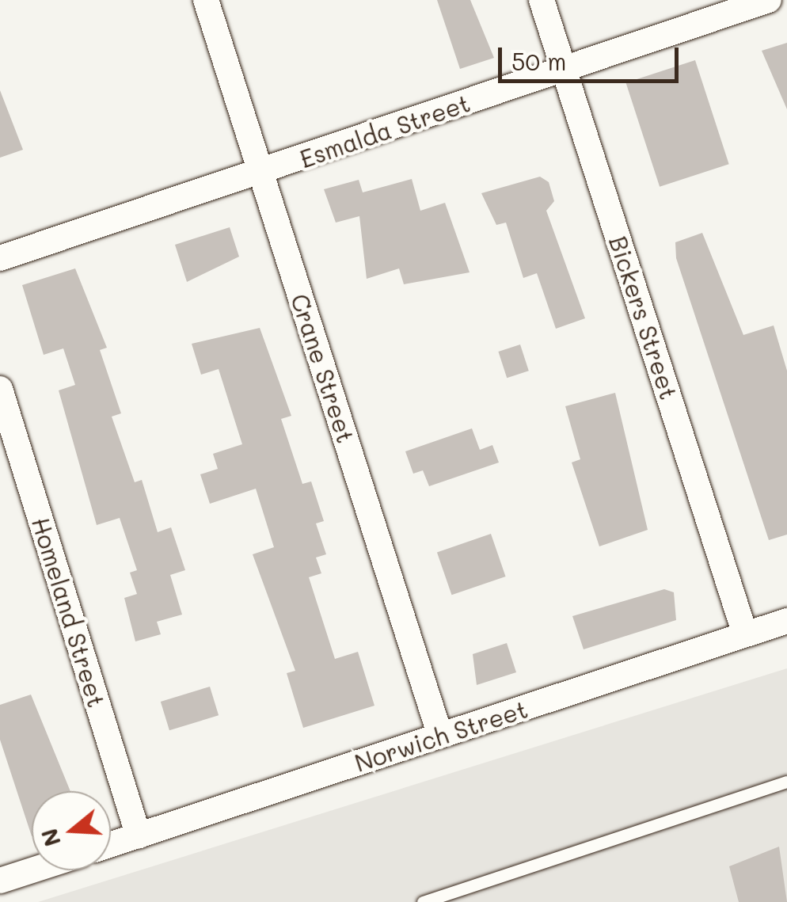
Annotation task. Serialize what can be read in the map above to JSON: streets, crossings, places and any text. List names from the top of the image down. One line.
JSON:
{"streets":{"street":["Esmalda Street","Bickers Street","Crane Street","Homeland Street","Norwich Street"]},"crossings":[["Esmalda Street","Bickers Street"],["Esmalda Street","Crane Street"],["Bickers Street","Norwich Street"],["Crane Street","Norwich Street"],["Homeland Street","Norwich Street"]],"scale_bar":"50 m","north":"left"}
